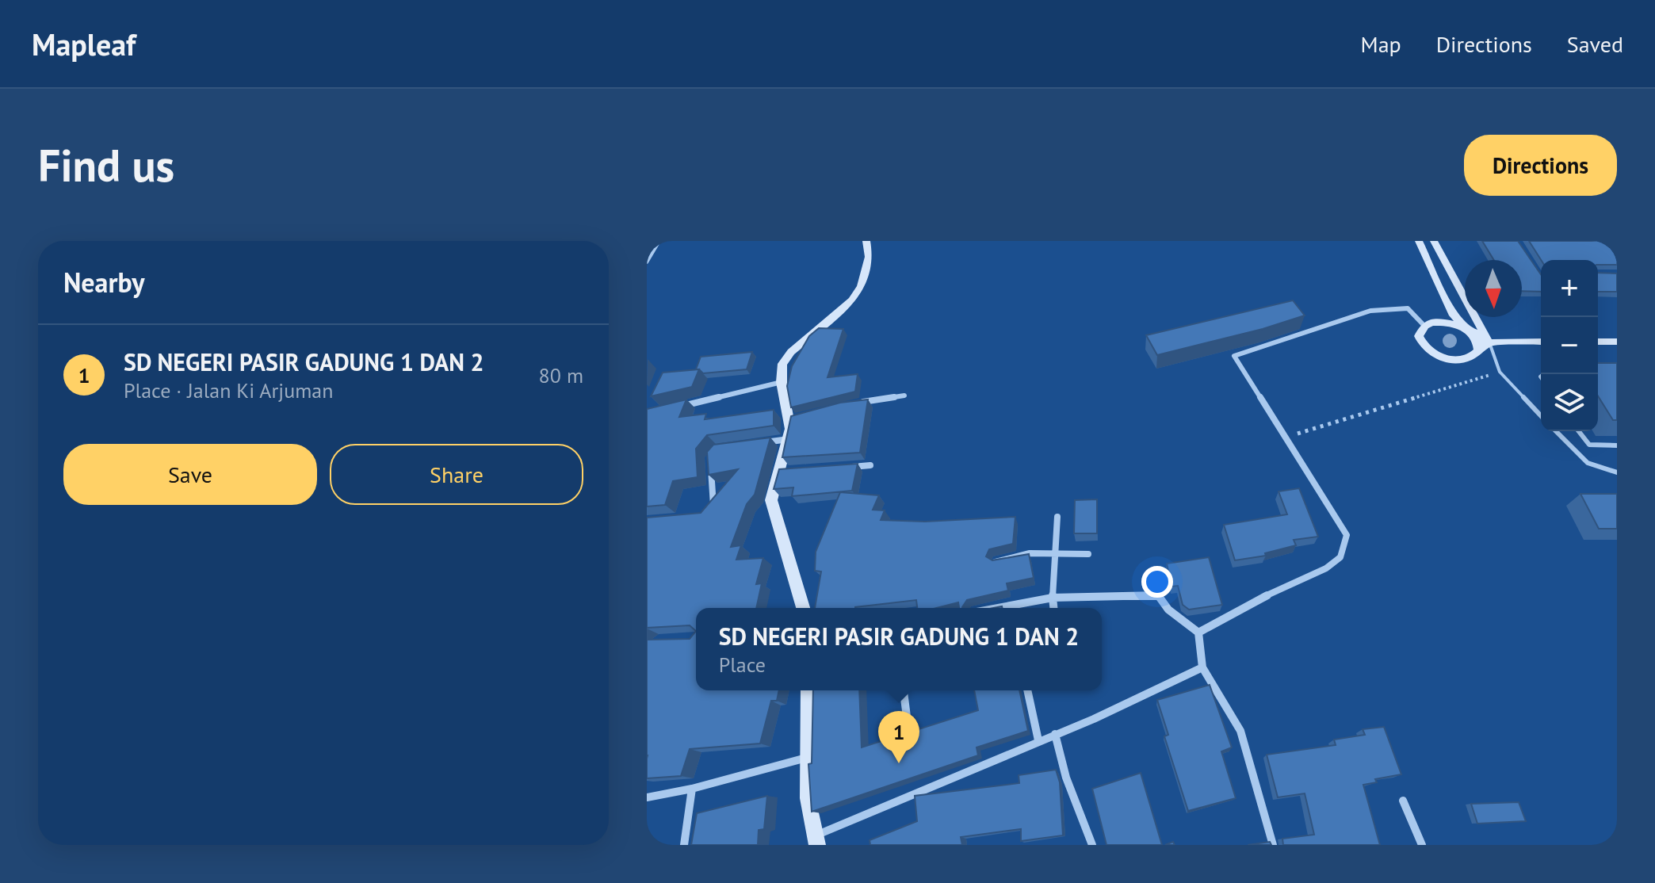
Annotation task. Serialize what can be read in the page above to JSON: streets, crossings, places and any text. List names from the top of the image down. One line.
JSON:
{"north":"bottom","page":{"header":"Mapleaf","nav":["Map","Directions","Saved"],"buttons":["Directions",["Save","Share"]],"title":"Find us","heading":"Nearby","map_buttons":["+","−"],"list":[{"mark":"1","name":"SD NEGERI PASIR GADUNG 1 DAN 2","note":"Place · Jalan Ki Arjuman","value":"80 m"}],"popup":["SD NEGERI PASIR GADUNG 1 DAN 2","Place"],"pins":"1"}}
